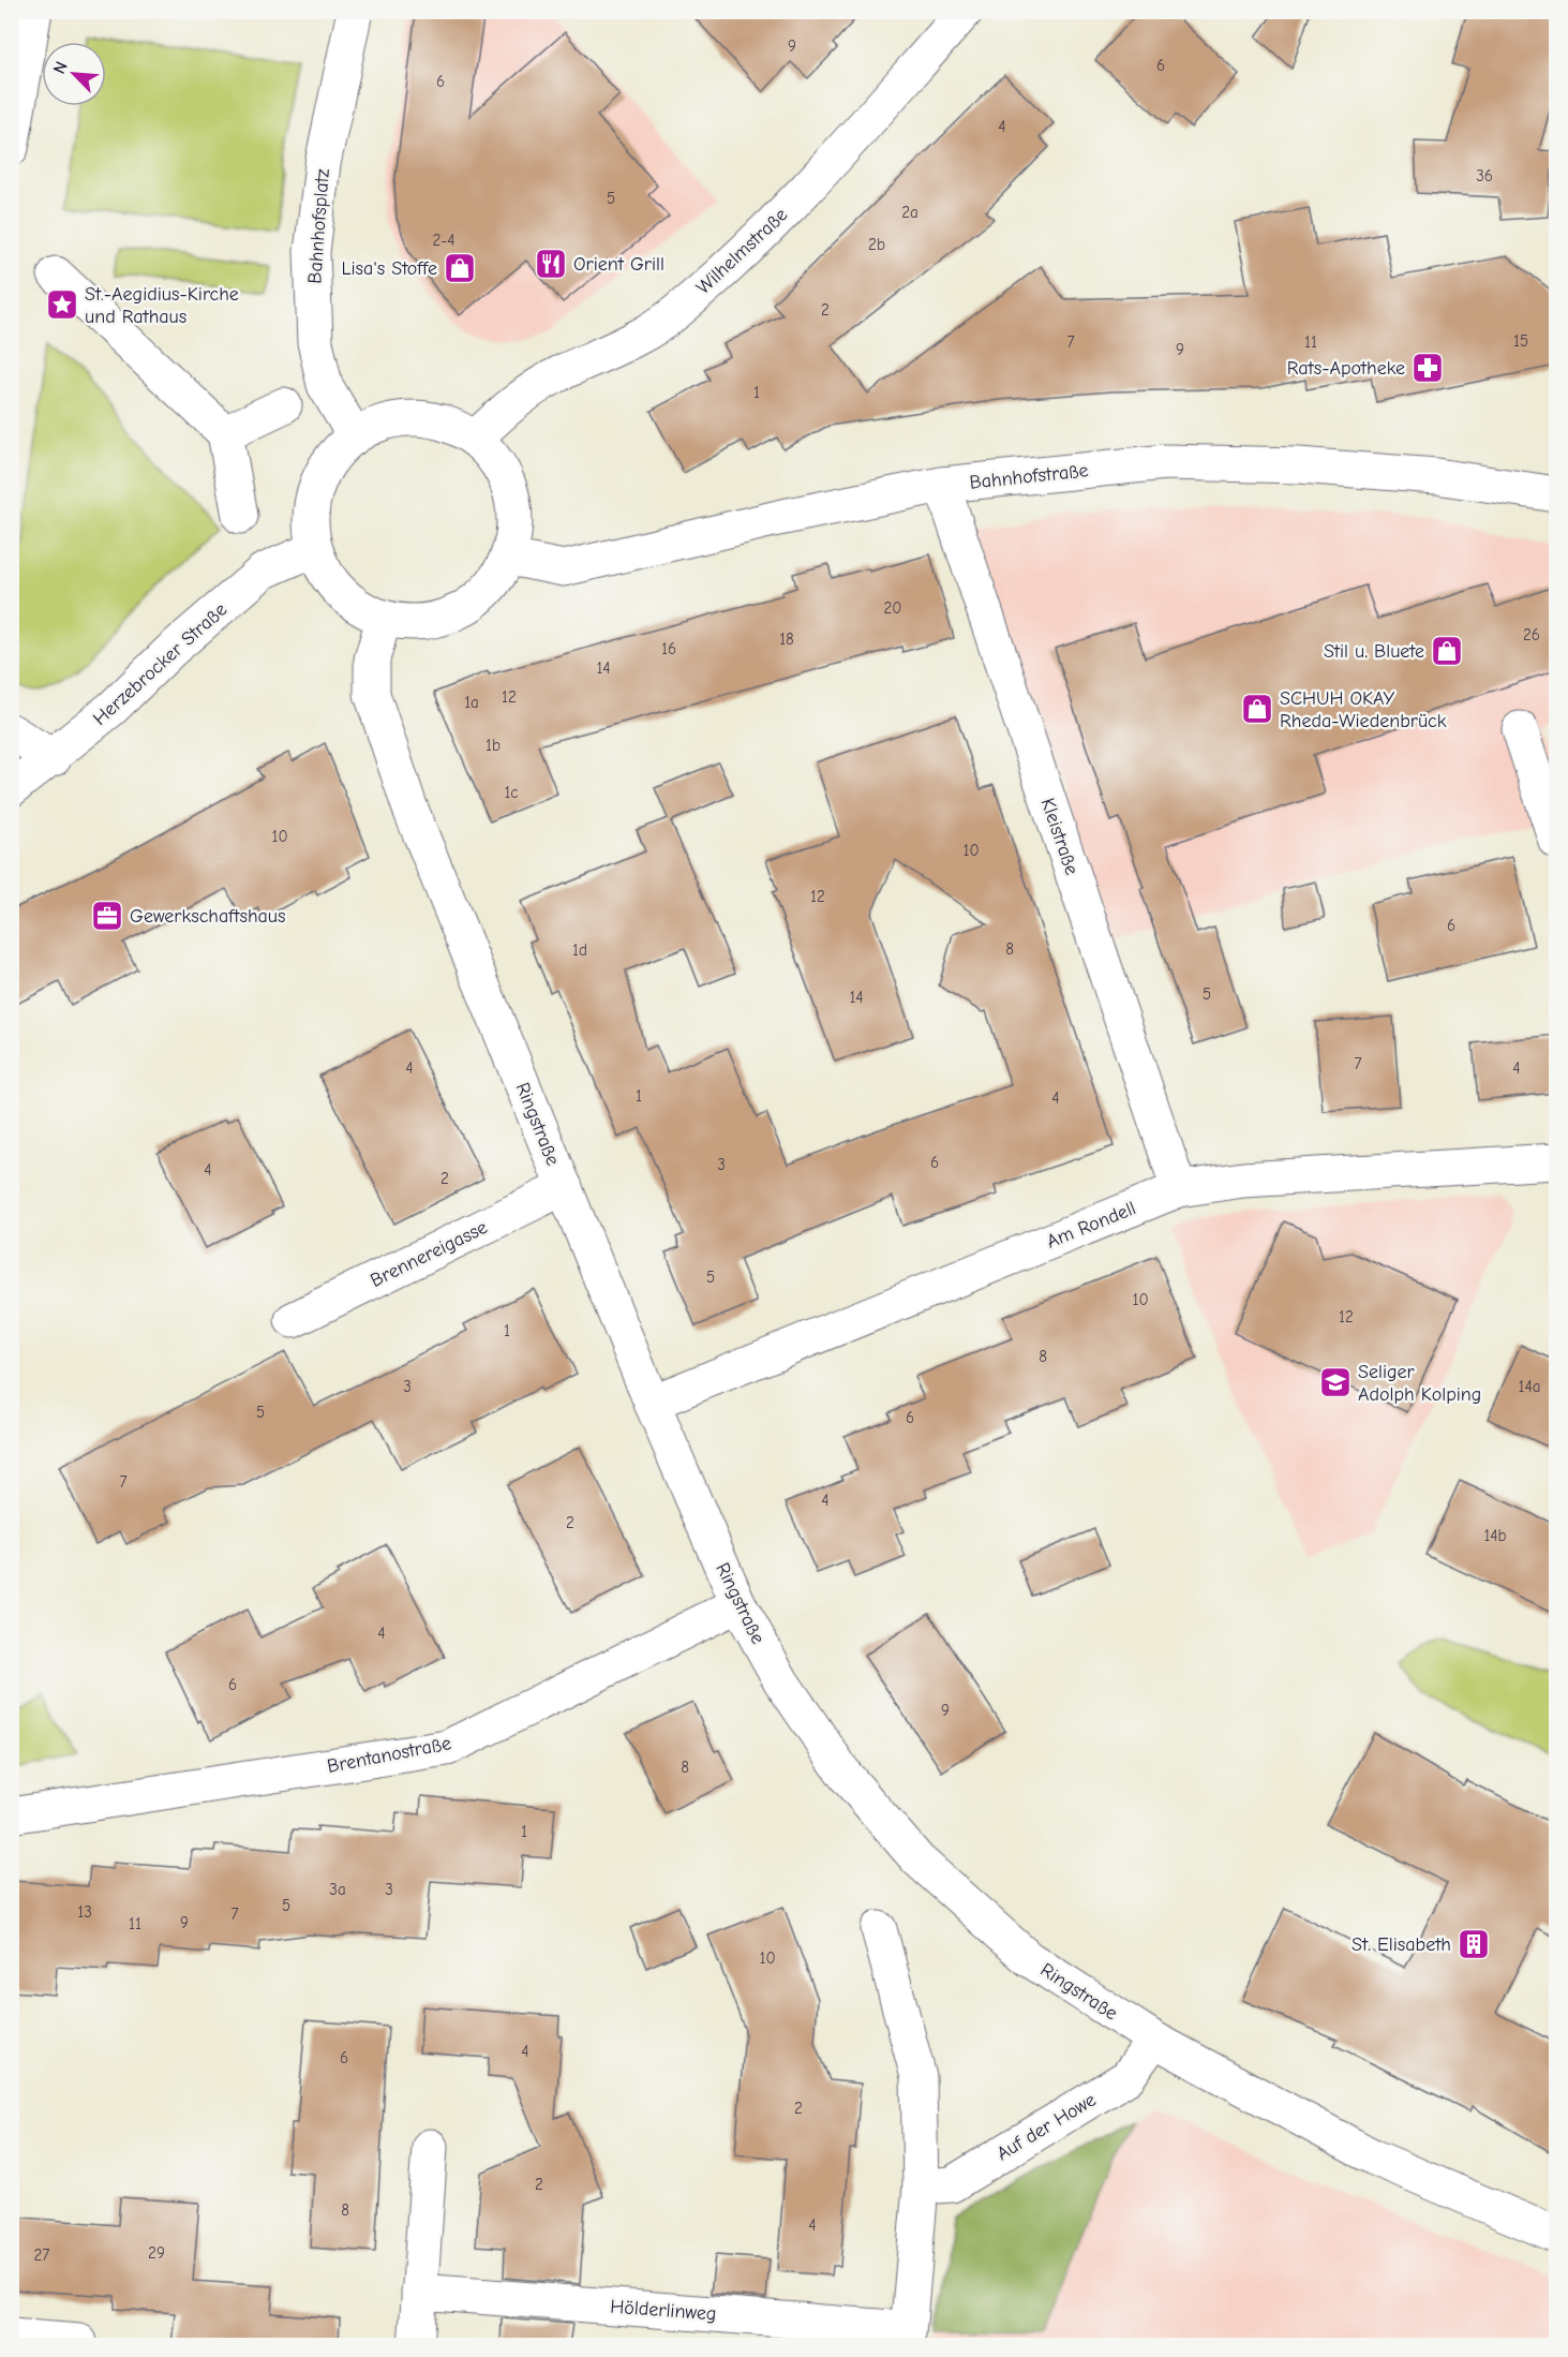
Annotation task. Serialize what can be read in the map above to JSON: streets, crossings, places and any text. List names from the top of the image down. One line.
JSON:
{"streets":{"street":["Bahnhofsplatz","Wilhelmstraße","Bahnhofstraße","Herzebrocker Straße","Kleistraße","Ringstraße","Am Rondell","Brennereigasse","Brentanostraße","Auf der Howe","Hölderlinweg"]},"crossings":[["Bahnhofsplatz","Wilhelmstraße"],["Bahnhofsplatz","Bahnhofstraße"],["Bahnhofsplatz","Herzebrocker Straße"],["Bahnhofsplatz","Ringstraße"],["Wilhelmstraße","Bahnhofstraße"],["Wilhelmstraße","Herzebrocker Straße"],["Wilhelmstraße","Ringstraße"],["Bahnhofstraße","Herzebrocker Straße"],["Bahnhofstraße","Kleistraße"],["Bahnhofstraße","Ringstraße"],["Herzebrocker Straße","Ringstraße"],["Kleistraße","Am Rondell"],["Ringstraße","Am Rondell"],["Ringstraße","Brennereigasse"],["Ringstraße","Brentanostraße"],["Ringstraße","Auf der Howe"]],"places":{"restaurant":["Orient Grill"],"shop":["Lisa's Stoffe","Stil u. Bluete","SCHUH OKAY Rheda-Wiedenbrück"],"place":["St.-Aegidius-Kirche und Rathaus"],"pharmacy":["Rats-Apotheke"],"office":["Gewerkschaftshaus"],"school or university":["Seliger Adolph Kolping"],"building":["St. Elisabeth"]},"house_numbers":["9","6","6","4","36","5","2a","2-4","2b","2","15","7","11","9","1","20","26","18","16","14","12","1a","1b","1c","10","10","12","6","8","1d","5","14","7","4","4","1","4","6","3","4","2","5","10","12","1","8","3","14a","5","6","7","4","2","14b","4","6","9","8","1","3a","3","5","13","7","9","11","10","4","6","2","2","8","4","29","27"],"north":"top left"}
